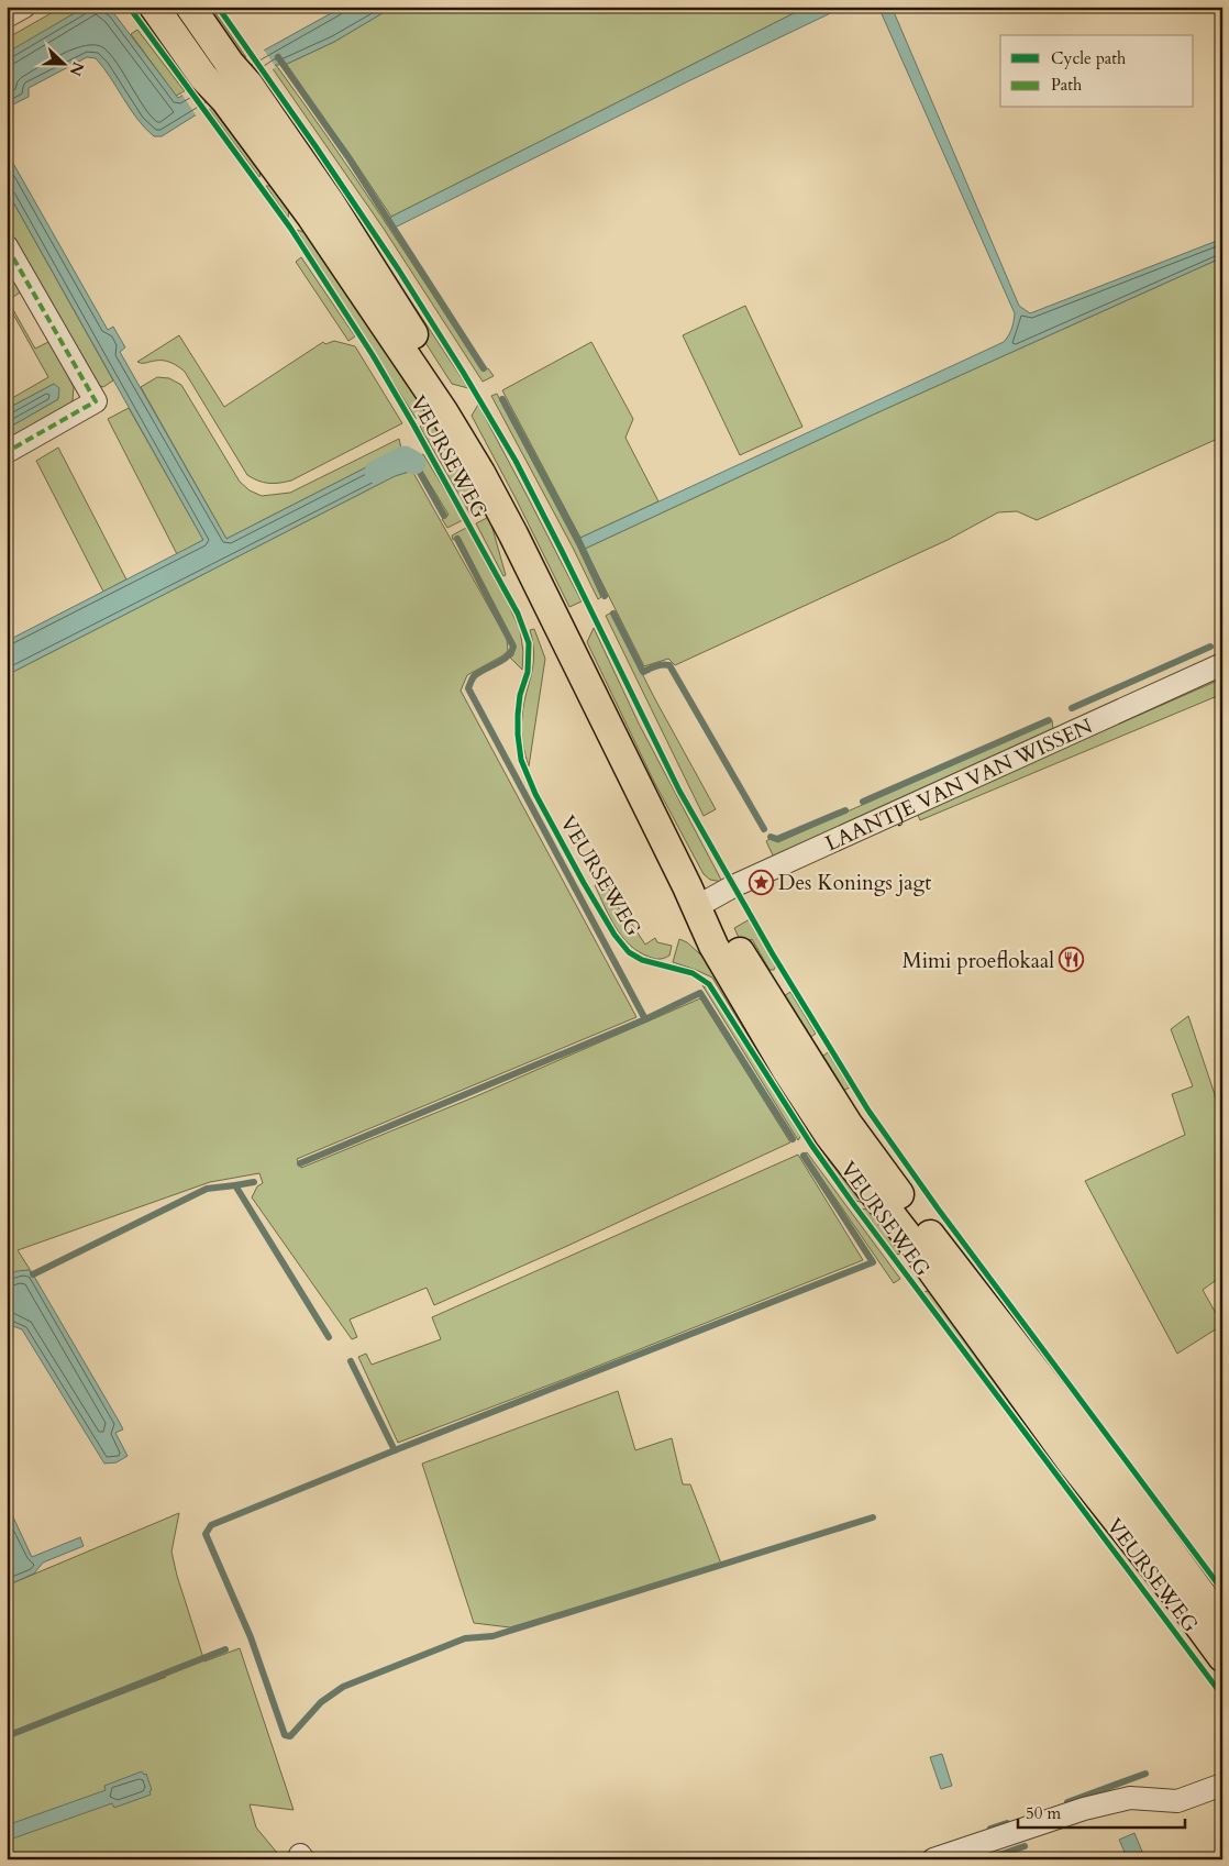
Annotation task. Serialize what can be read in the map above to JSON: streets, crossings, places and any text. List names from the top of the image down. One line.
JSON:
{"streets":{"main road":["VEURSEWEG"],"street":["LAANTJE VAN VAN WISSEN"]},"crossings":[["VEURSEWEG","LAANTJE VAN VAN WISSEN"]],"places":{"place":["Des Konings jagt"],"restaurant":["Mimi proeflokaal"]},"legend":["Cycle path","Path"],"scale_bar":"50 m","north":"right"}
